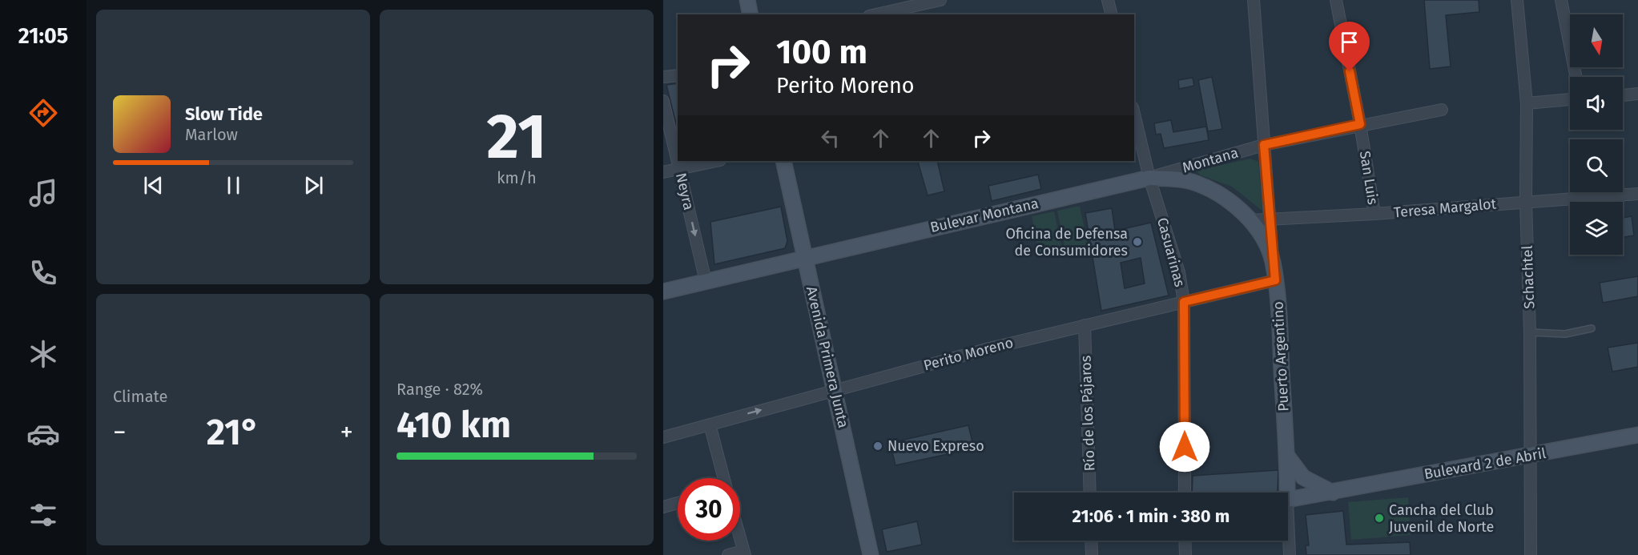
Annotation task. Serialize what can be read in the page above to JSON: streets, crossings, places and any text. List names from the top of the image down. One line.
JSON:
{"streets":{"main road":["Bulevar Montana","Puerto Argentino","Avenida Primera Junta","Bulevard 2 de Abril"],"street":["Montana","San Luis","Neyra","Teresa Margalot","Casuarinas","Schachtel","Perito Moreno","Río de los Pájaros"]},"crossings":[["Montana","San Luis"],["Montana","Bulevar Montana"],["Montana","Casuarinas"],["Montana","Puerto Argentino"],["San Luis","Teresa Margalot"],["Neyra","Bulevar Montana"],["Teresa Margalot","Bulevar Montana"],["Teresa Margalot","Schachtel"],["Teresa Margalot","Puerto Argentino"],["Bulevar Montana","Casuarinas"],["Bulevar Montana","Puerto Argentino"],["Bulevar Montana","Avenida Primera Junta"],["Casuarinas","Perito Moreno"],["Schachtel","Bulevard 2 de Abril"],["Perito Moreno","Puerto Argentino"],["Perito Moreno","Avenida Primera Junta"],["Perito Moreno","Río de los Pájaros"]],"one_way":["Neyra"],"places":["Oficina de Defensa de Consumidores","Nuevo Expreso","Cancha del Club Juvenil de Norte"],"north":"bottom","page":{"tabs":"21:05","tile":[["21","km/h"],"Climate",["Range · 82%","410 km"]],"turn":["100 m","Perito Moreno"],"song":["Slow Tide","Marlow"],"heat":["−","21°","+"],"limit":"30","trip":"21:06 · 1 min · 380 m"}}
